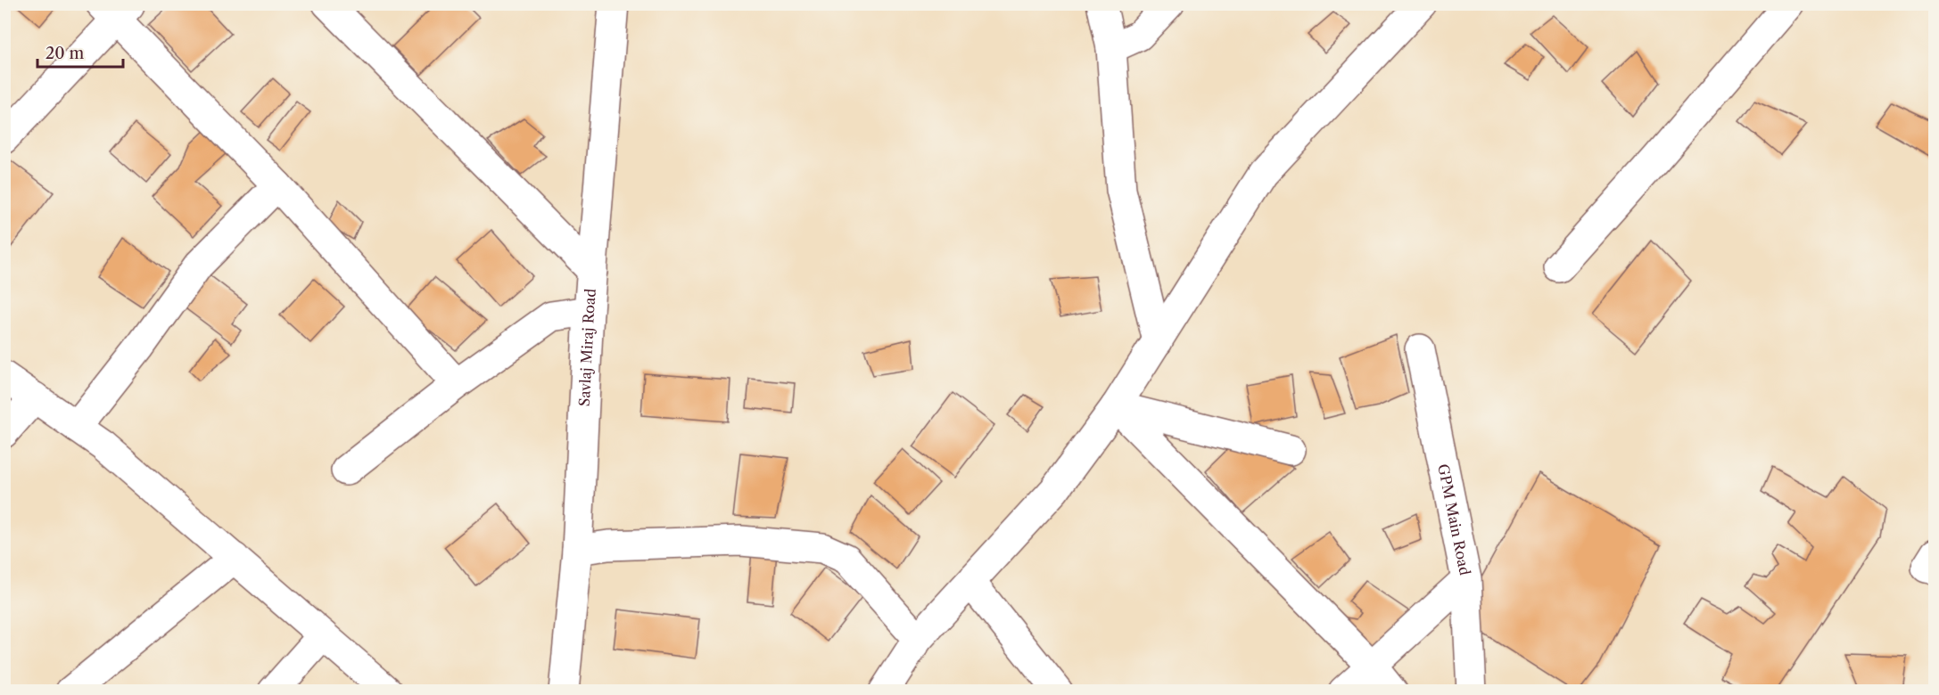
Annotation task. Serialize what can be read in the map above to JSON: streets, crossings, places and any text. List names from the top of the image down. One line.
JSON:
{"streets":{"street":["Savlaj Miraj Road","GPM Main Road"]},"scale_bar":"20 m"}
